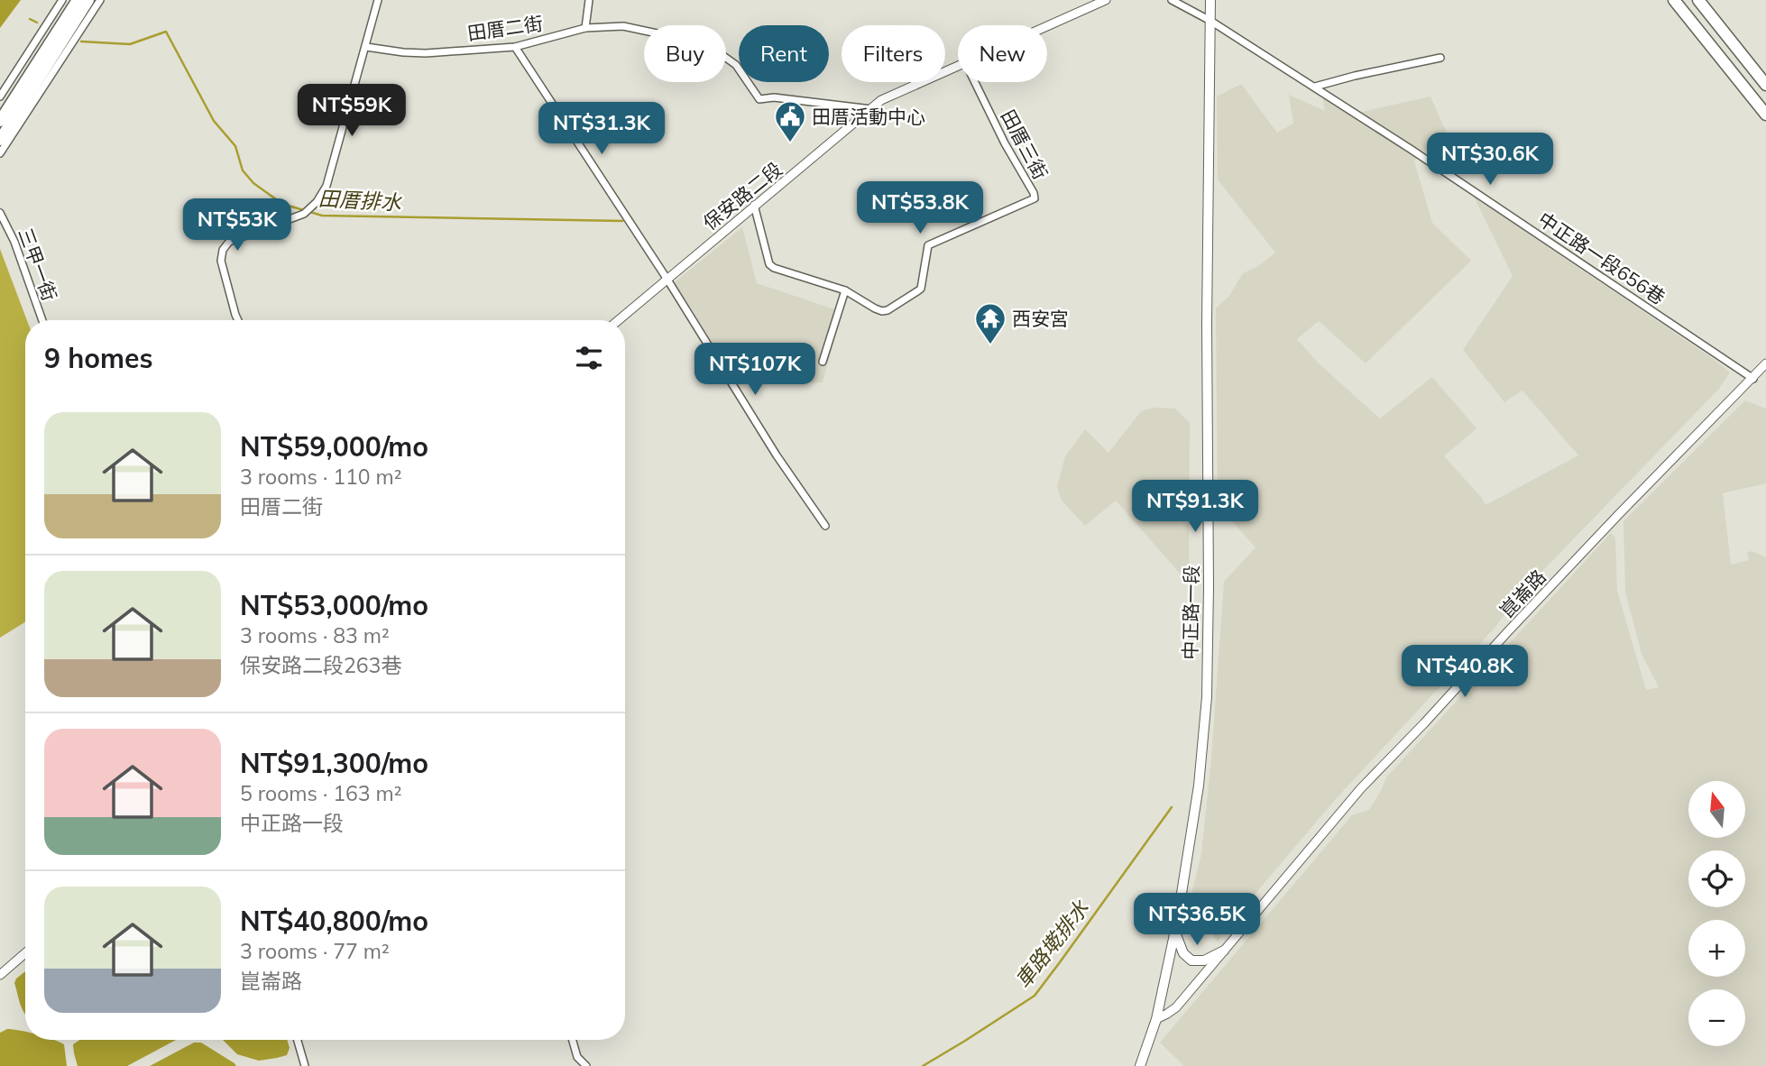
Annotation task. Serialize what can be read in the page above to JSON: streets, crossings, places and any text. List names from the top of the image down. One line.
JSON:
{"streets":{"main road":["中正路一段"],"street":["田厝二街","田厝三街","保安路二段","中正路一段656巷","三甲一街","崑崙路"]},"crossings":[["田厝二街","保安路二段"],["田厝三街","保安路二段"],["中正路一段656巷","崑崙路"],["中正路一段656巷","中正路一段"],["崑崙路","中正路一段"]],"water":["田厝排水","車路墘排水"],"places":{"public building":["田厝活動中心"],"temple":["西安宮"]},"north":"top","page":{"chip":["Buy","Rent","Filters","New"],"price":["NT$59K","NT$31.3K","NT$30.6K","NT$53.8K","NT$53K","NT$107K","NT$91.3K","NT$40.8K","NT$36.5K"],"heading":"9 homes","list":[{"name":"NT$59,000/mo","note":"3 rooms · 110 m² · 田厝二街"},{"name":"NT$53,000/mo","note":"3 rooms · 83 m² · 保安路二段263巷"},{"name":"NT$91,300/mo","note":"5 rooms · 163 m² · 中正路一段"},{"name":"NT$40,800/mo","note":"3 rooms · 77 m² · 崑崙路"}],"map_buttons":["+","−"]}}
